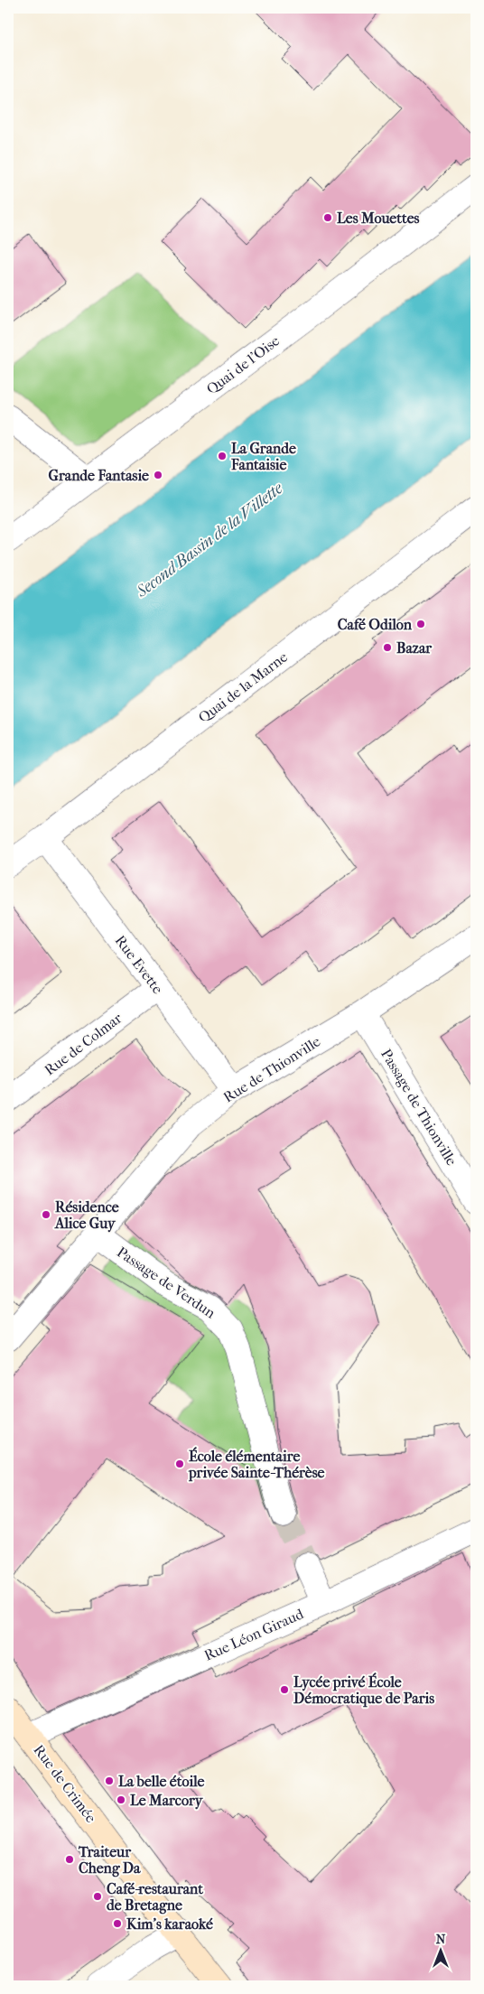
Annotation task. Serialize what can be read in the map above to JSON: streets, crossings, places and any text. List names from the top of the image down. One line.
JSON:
{"streets":{"street":["Quai de l'Oise","Quai de la Marne","Rue Evette","Rue de Colmar","Rue de Thionville","Passage de Thionville","Passage de Verdun","Rue Léon Giraud","Rue de Crimée"]},"crossings":[["Quai de la Marne","Rue Evette"],["Rue Evette","Rue de Colmar"],["Rue Evette","Rue de Thionville"],["Rue de Thionville","Passage de Thionville"],["Rue de Thionville","Passage de Verdun"],["Rue Léon Giraud","Rue de Crimée"]],"water":["Second Bassin de la Villette"],"places":["Les Mouettes","La Grande Fantaisie","Grande Fantasie","Café Odilon","Bazar","Résidence Alice Guy","École élémentaire privée Sainte-Thérèse","Lycée privé École Démocratique de Paris","La belle étoile","Le Marcory","Traiteur Cheng Da","Café-restaurant de Bretagne","Kim's karaoké"],"north":"top"}
